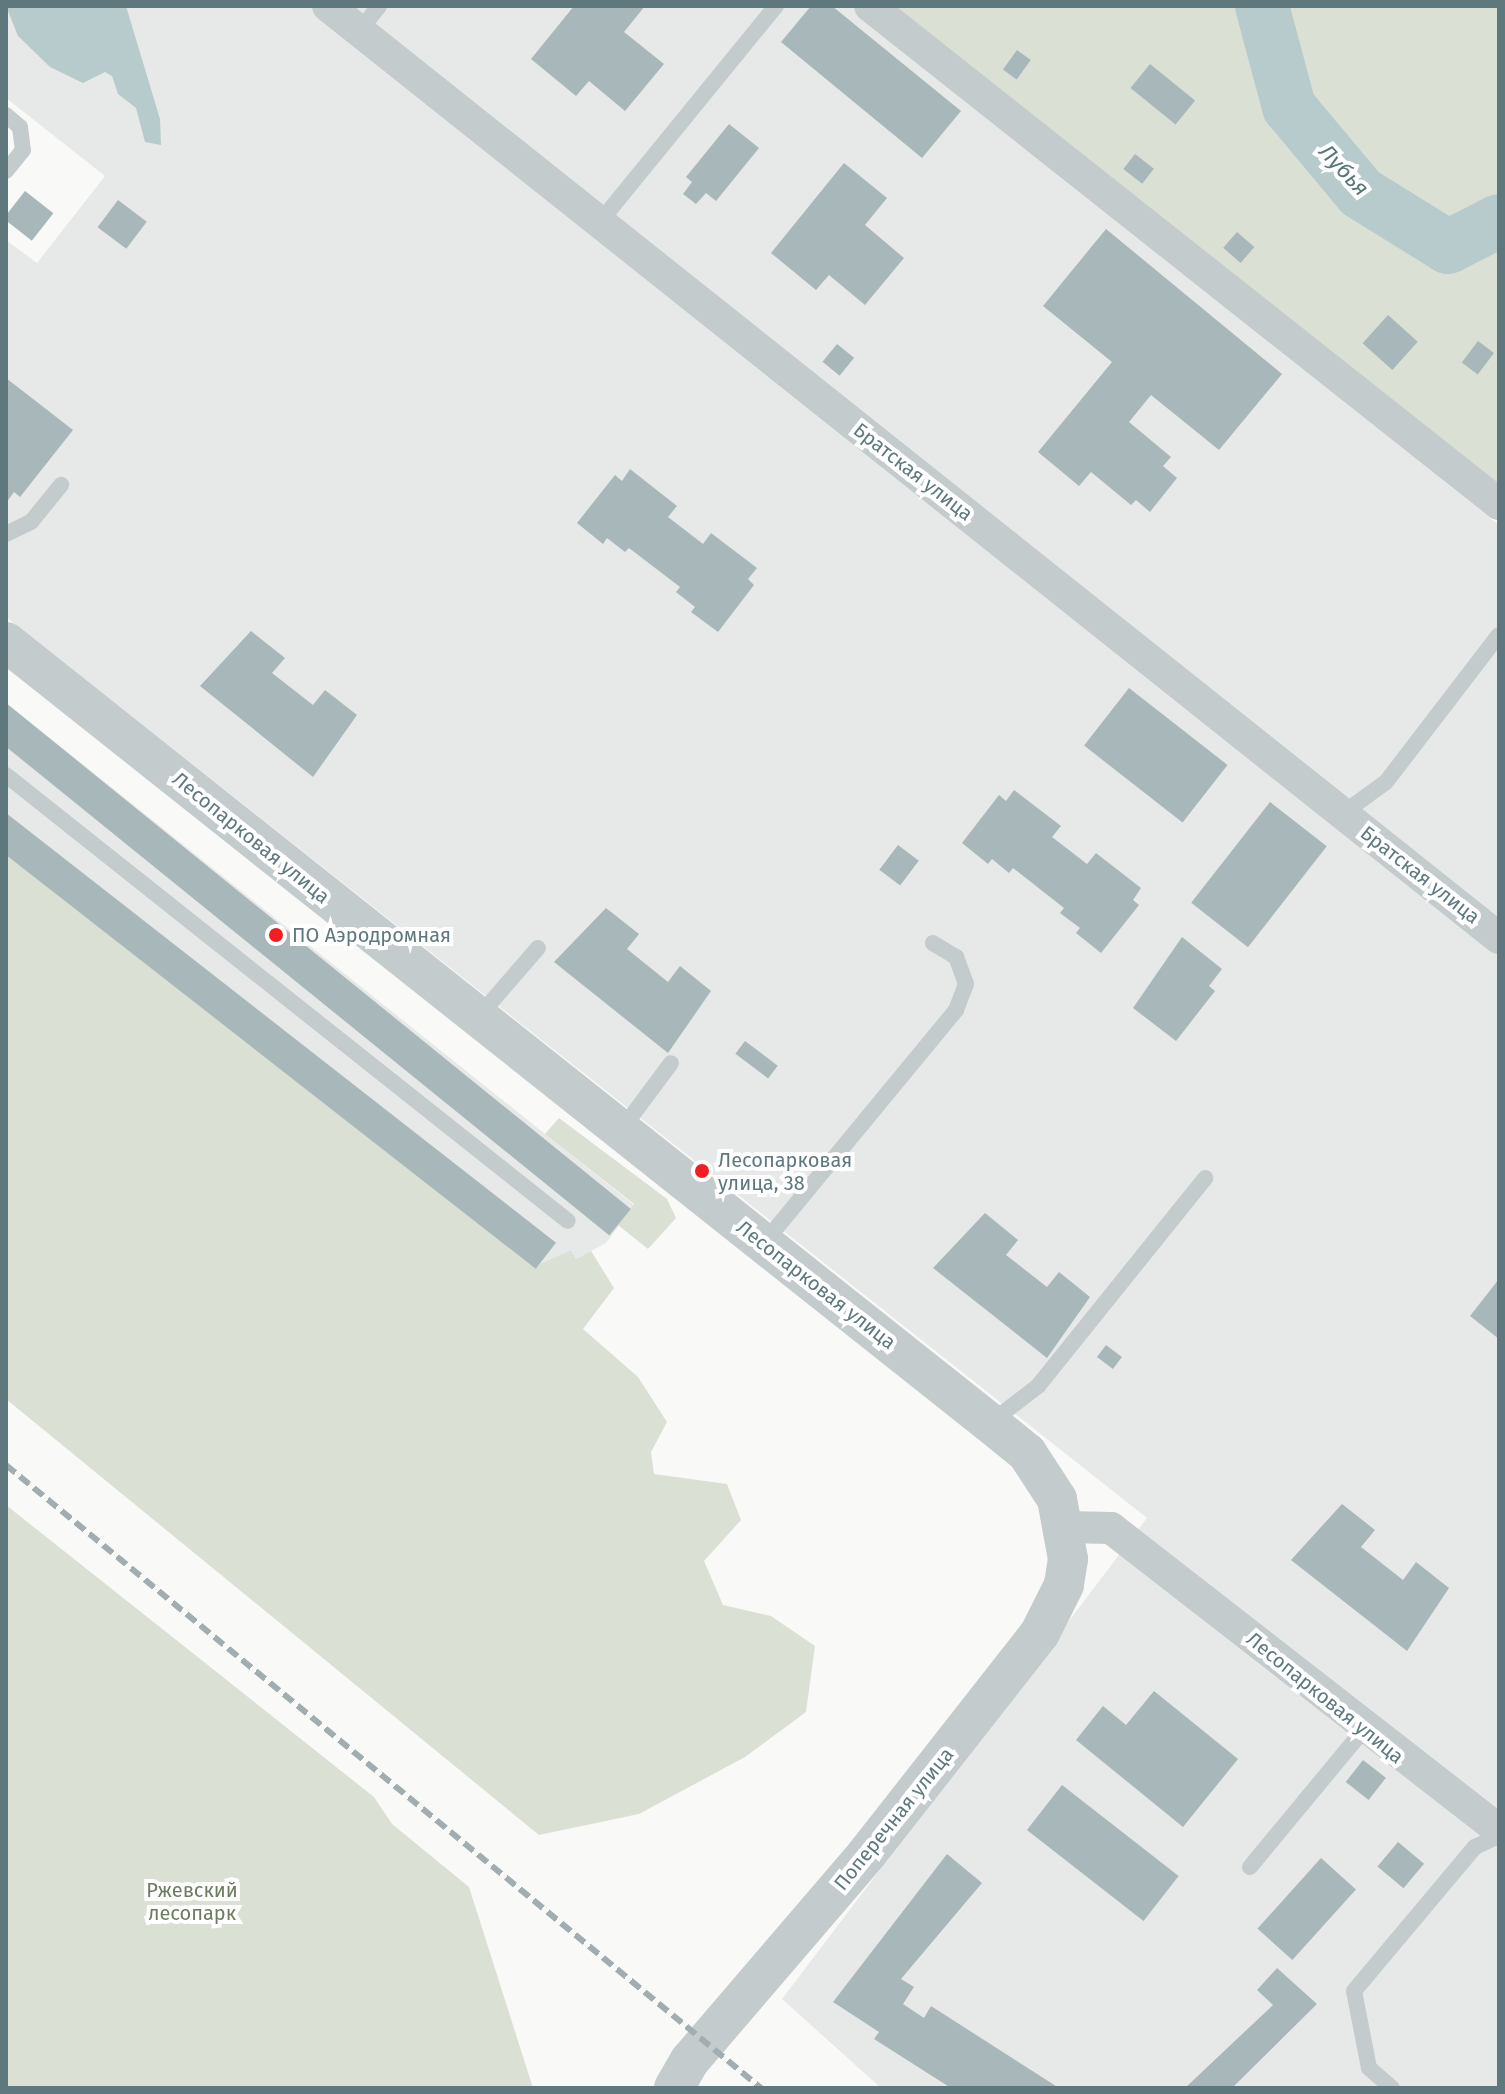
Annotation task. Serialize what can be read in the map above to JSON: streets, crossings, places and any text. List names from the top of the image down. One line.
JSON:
{"streets":{"street":["Братская улица","Лесопарковая улица","Поперечная улица"]},"crossings":[["Лесопарковая улица","Поперечная улица"]],"water":["Лубья"],"parks":["Ржевский лесопарк"],"places":["ПО Аэродромная","Лесопарковая улица, 38"]}
